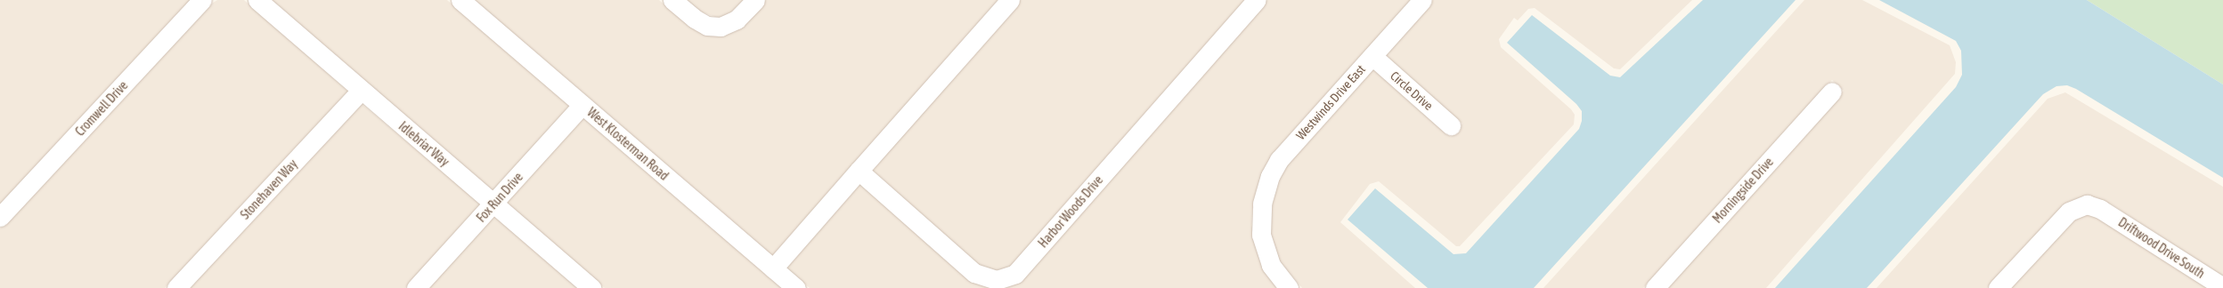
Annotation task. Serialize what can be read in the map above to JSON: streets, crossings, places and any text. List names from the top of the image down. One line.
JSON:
{"streets":{"street":["Circle Drive","Westwinds Drive East","Cromwell Drive","Idlebriar Way","West Klosterman Road","Stonehaven Way","Morningside Drive","Fox Run Drive","Harbor Woods Drive","Driftwood Drive South"]},"crossings":[["Circle Drive","Westwinds Drive East"],["Idlebriar Way","Stonehaven Way"],["Idlebriar Way","Fox Run Drive"],["West Klosterman Road","Fox Run Drive"]]}
